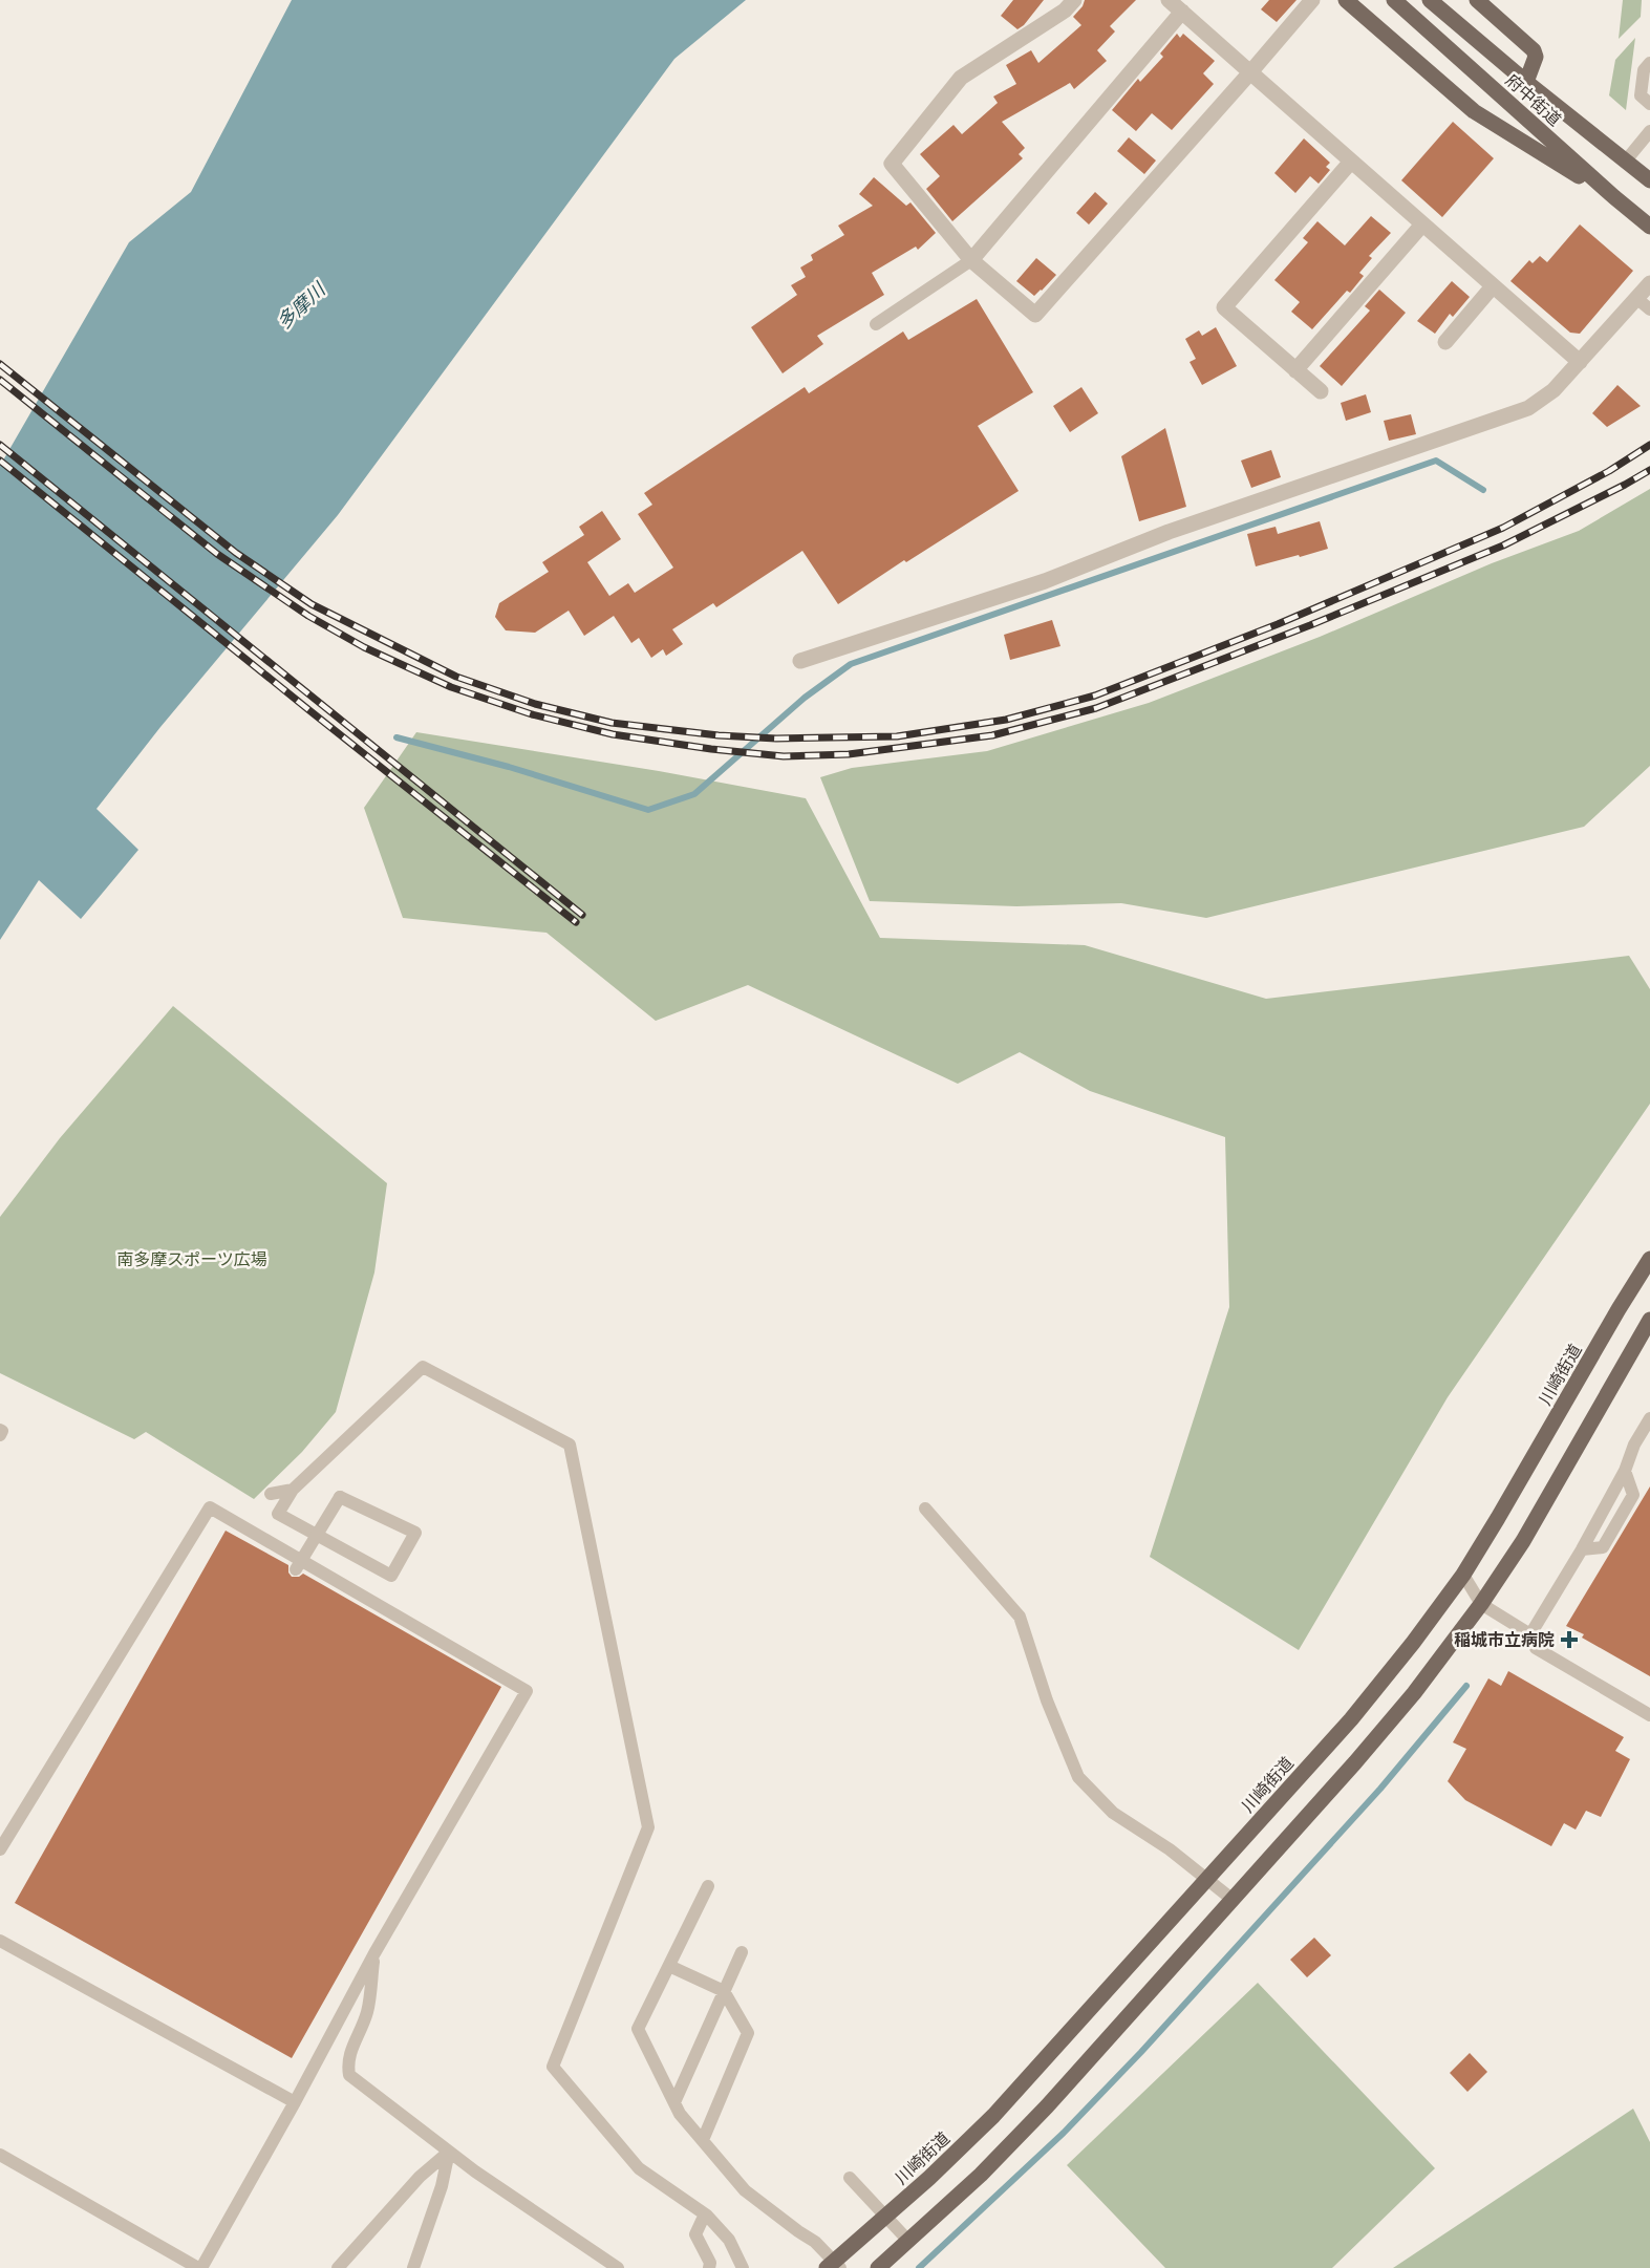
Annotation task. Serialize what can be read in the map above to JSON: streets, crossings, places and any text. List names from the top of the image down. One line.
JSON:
{"streets":{"main road":["府中街道","川崎街道"]},"water":["多摩川"],"parks":["南多摩スポーツ広場"],"places":{"health":["稲城市立病院"]}}
